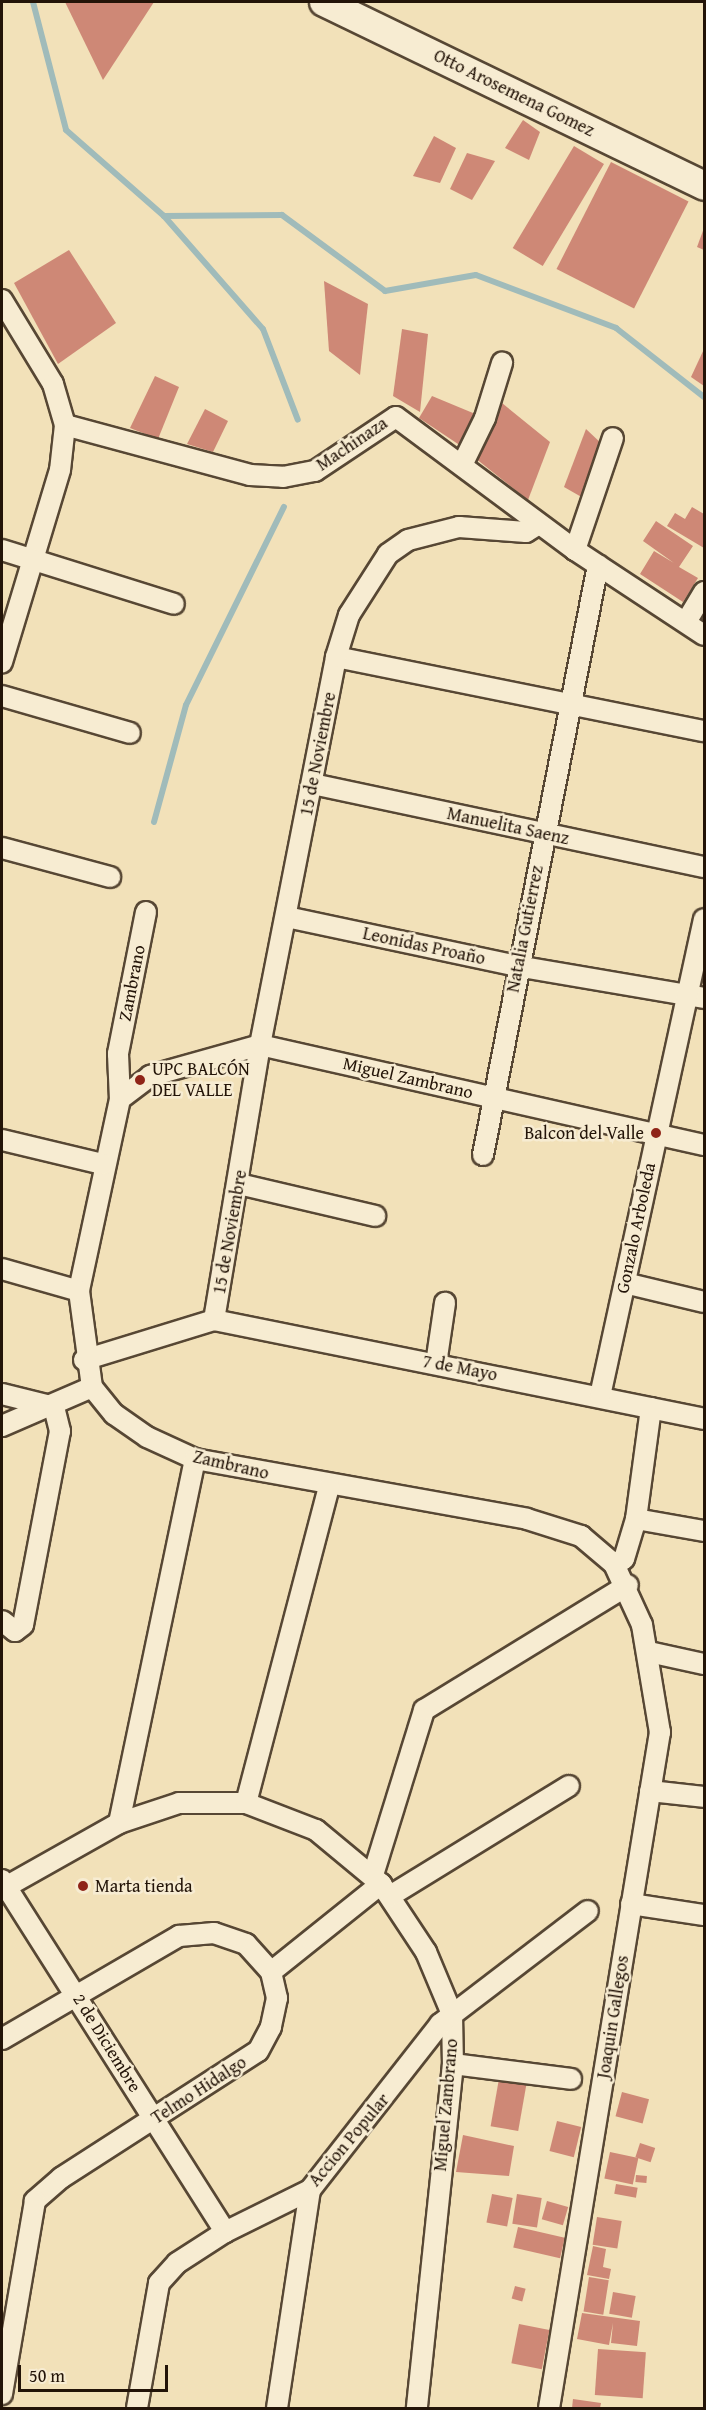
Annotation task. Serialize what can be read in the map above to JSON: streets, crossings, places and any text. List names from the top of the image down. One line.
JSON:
{"streets":{"street":["Otto Arosemena Gomez","Machinaza","15 de Noviembre","Manuelita Saenz","Natalia Gutierrez","Leonidas Proaño","Zambrano","Miguel Zambrano","Gonzalo Arboleda","7 de Mayo","Joaquin Gallegos","2 de Diciembre","Telmo Hidalgo","Accion Popular"]},"crossings":[["Machinaza","15 de Noviembre"],["15 de Noviembre","Manuelita Saenz"],["15 de Noviembre","Leonidas Proaño"],["15 de Noviembre","Miguel Zambrano"],["15 de Noviembre","7 de Mayo"],["Manuelita Saenz","Natalia Gutierrez"],["Natalia Gutierrez","Leonidas Proaño"],["Natalia Gutierrez","Miguel Zambrano"],["Leonidas Proaño","Gonzalo Arboleda"],["Zambrano","Miguel Zambrano"],["Zambrano","Joaquin Gallegos"],["Miguel Zambrano","Gonzalo Arboleda"],["Miguel Zambrano","2 de Diciembre"],["Miguel Zambrano","Accion Popular"],["Gonzalo Arboleda","7 de Mayo"],["2 de Diciembre","Telmo Hidalgo"],["2 de Diciembre","Accion Popular"]],"places":["UPC BALCÓN DEL VALLE","Balcon del Valle","Marta tienda"],"scale_bar":"50 m"}
